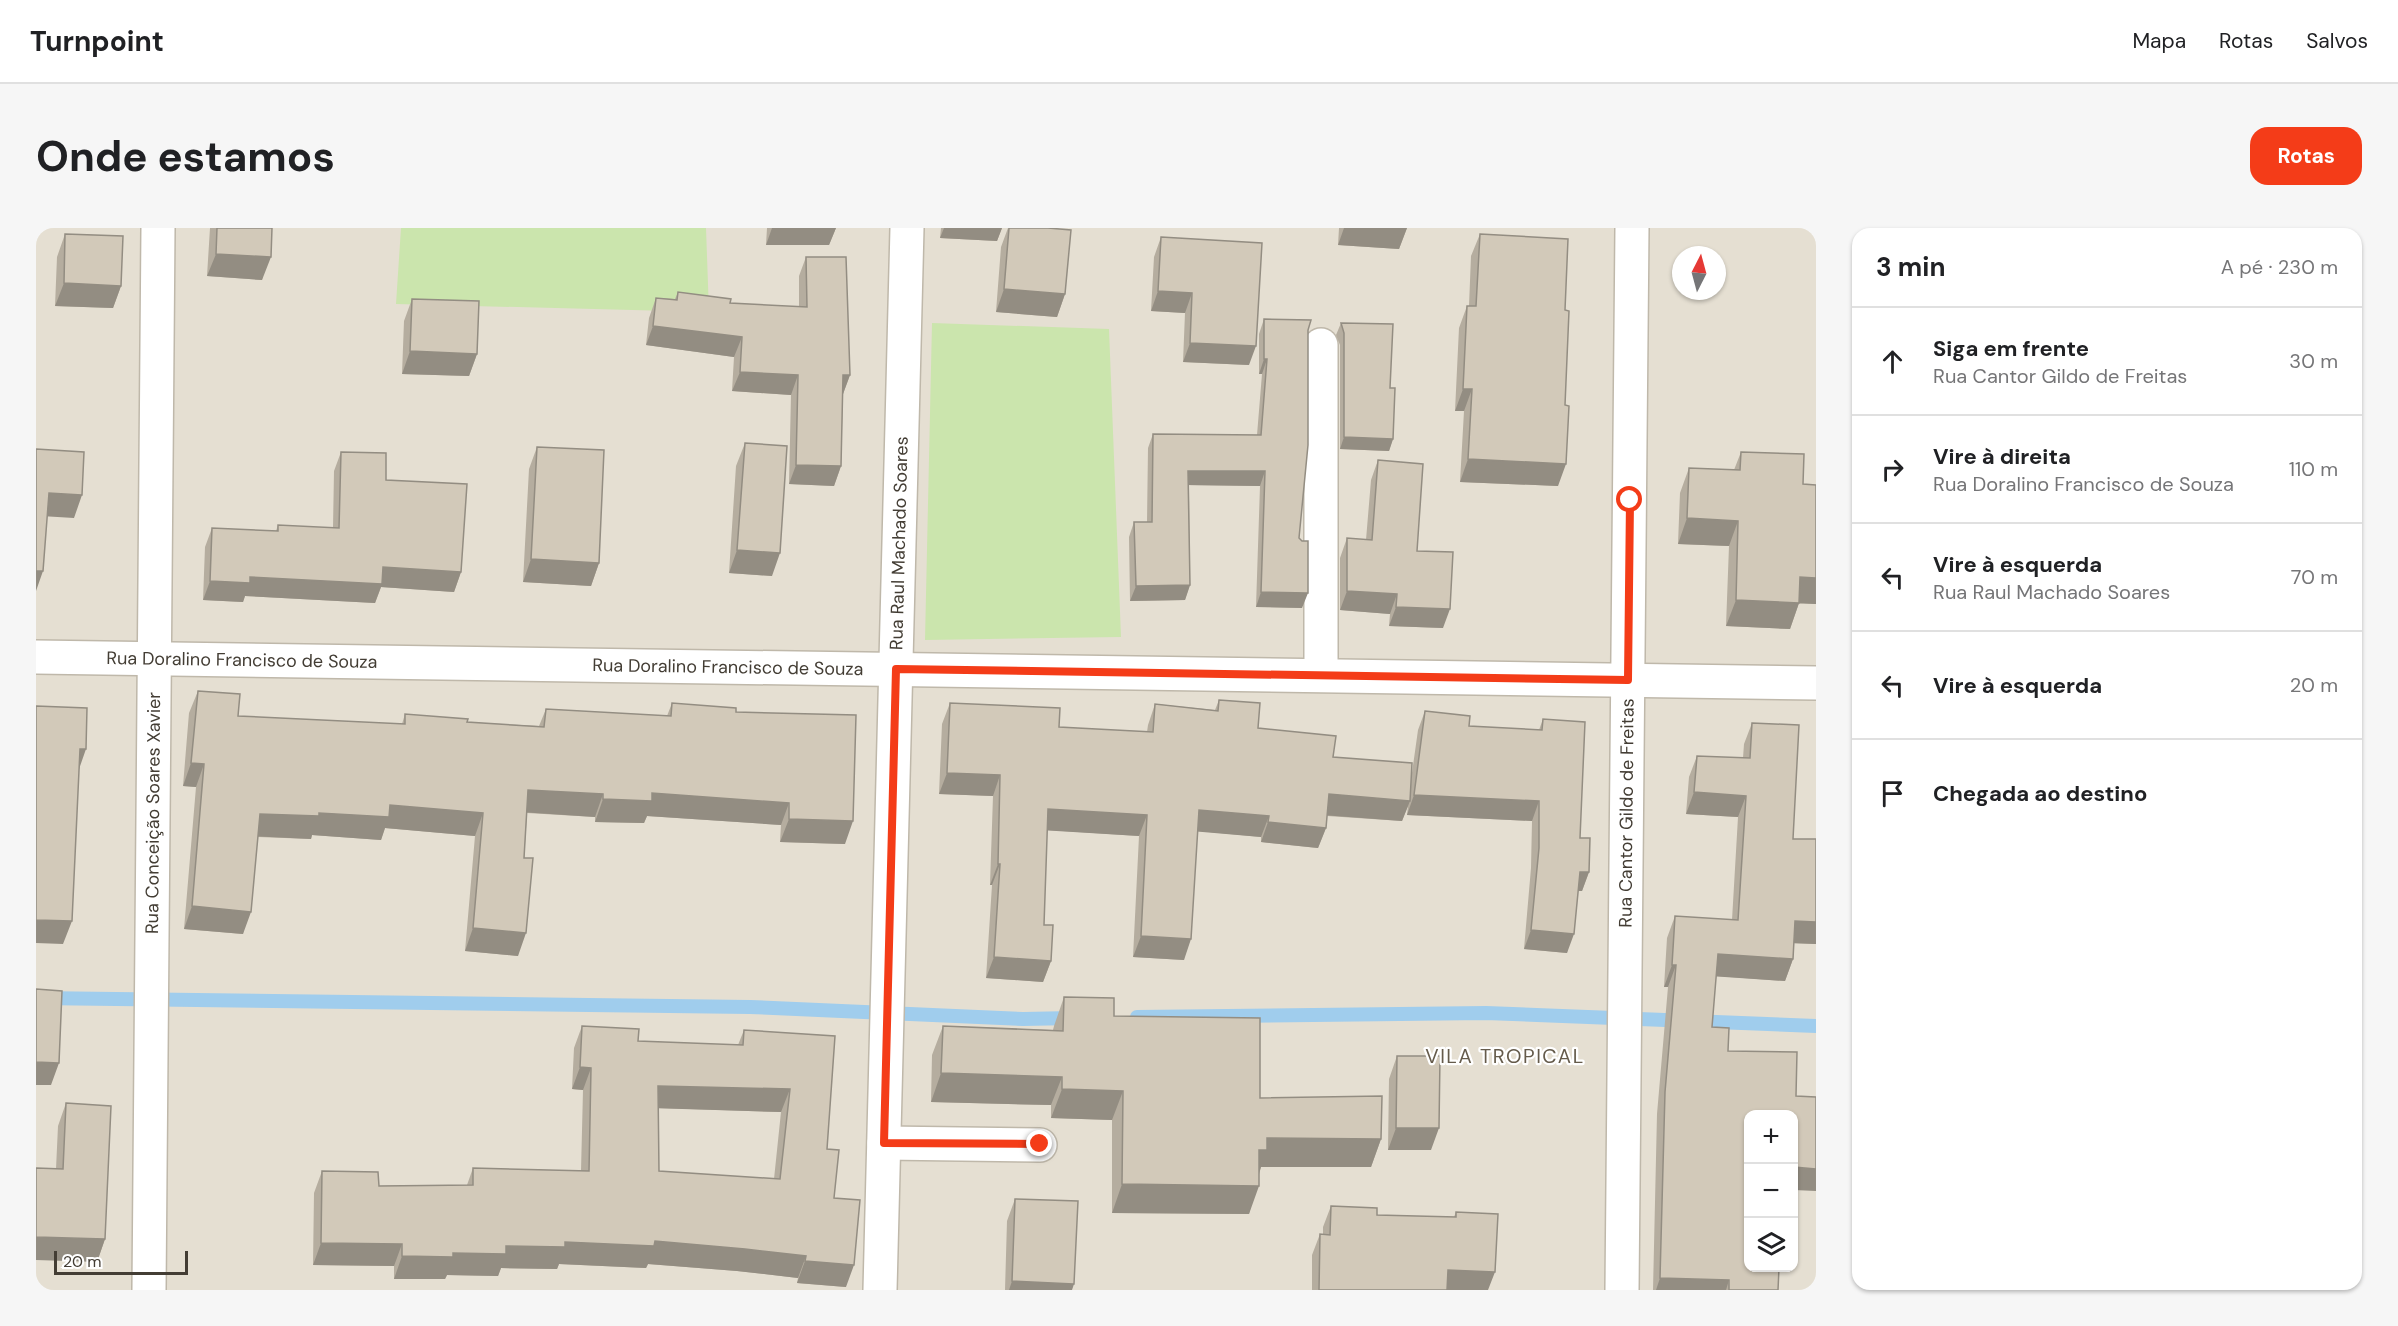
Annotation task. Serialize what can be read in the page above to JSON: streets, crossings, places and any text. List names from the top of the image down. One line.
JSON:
{"streets":{"street":["Rua Raul Machado Soares","Rua Doralino Francisco de Souza","Rua Conceição Soares Xavier","Rua Cantor Gildo de Freitas"]},"crossings":[["Rua Raul Machado Soares","Rua Doralino Francisco de Souza"],["Rua Doralino Francisco de Souza","Rua Conceição Soares Xavier"],["Rua Doralino Francisco de Souza","Rua Cantor Gildo de Freitas"]],"districts":["VILA TROPICAL"],"scale_bar":"20 m","north":"top","page":{"header":"Turnpoint","nav":["Mapa","Rotas","Salvos"],"buttons":"Rotas","title":"Onde estamos","heading":["3 min","A pé · 230 m"],"list":[["Siga em frente","Rua Cantor Gildo de Freitas","30 m"],["Vire à direita","Rua Doralino Francisco de Souza","110 m"],["Vire à esquerda","Rua Raul Machado Soares","70 m"],["Vire à esquerda","20 m"],"Chegada ao destino"],"map_buttons":["+","−"],"scale":"20 m"}}
